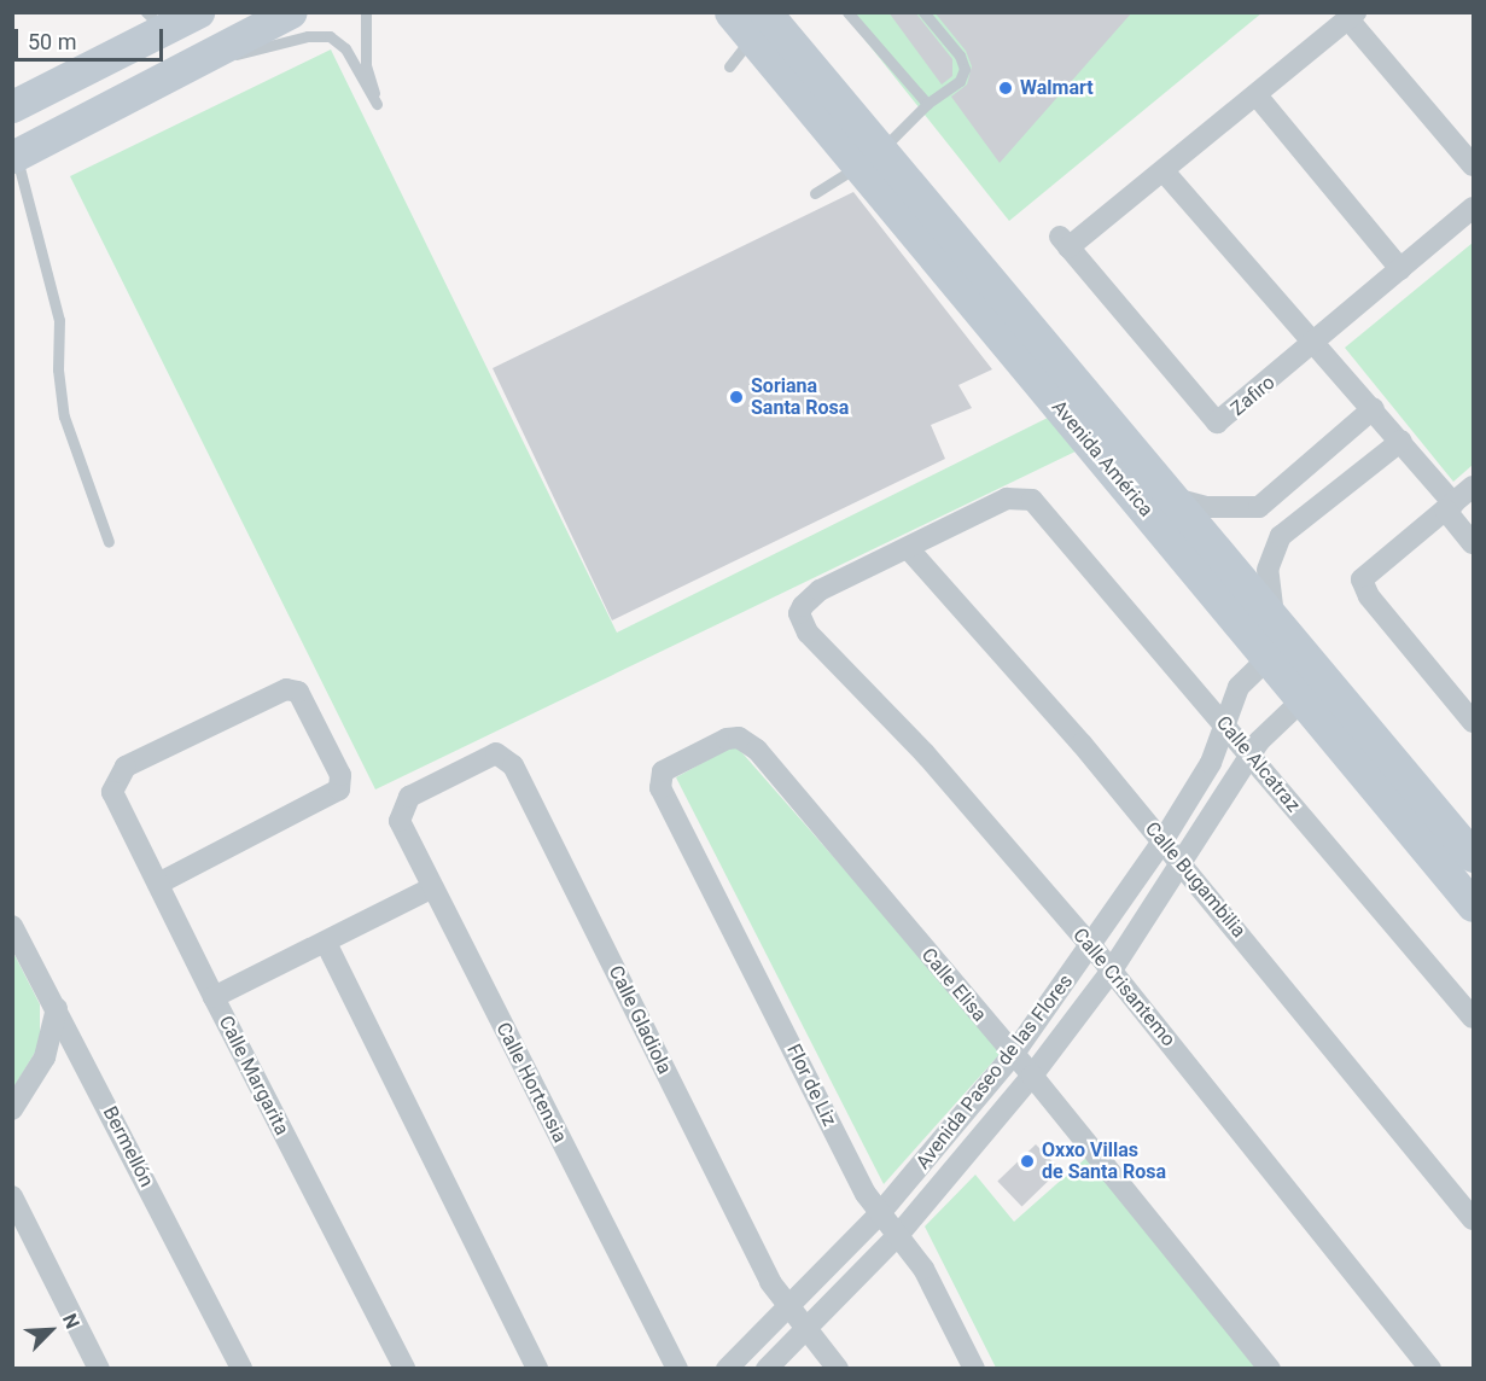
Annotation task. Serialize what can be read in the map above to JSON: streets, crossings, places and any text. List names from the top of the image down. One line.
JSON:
{"streets":{"main road":["Avenida América"],"street":["Zafiro","Calle Alcatraz","Calle Bugambilia","Calle Elisa","Calle Crisantemo","Calle Gladiola","Avenida Paseo de las Flores","Calle Margarita","Calle Hortensia","Flor de Liz","Bermellón"]},"crossings":[["Avenida América","Avenida Paseo de las Flores"],["Calle Alcatraz","Calle Bugambilia"],["Calle Alcatraz","Calle Crisantemo"],["Calle Alcatraz","Avenida Paseo de las Flores"],["Calle Bugambilia","Calle Crisantemo"],["Calle Bugambilia","Avenida Paseo de las Flores"],["Calle Elisa","Avenida Paseo de las Flores"],["Calle Elisa","Flor de Liz"],["Calle Crisantemo","Avenida Paseo de las Flores"],["Calle Gladiola","Avenida Paseo de las Flores"],["Calle Gladiola","Calle Hortensia"],["Avenida Paseo de las Flores","Flor de Liz"]],"places":["Walmart","Soriana Santa Rosa","Oxxo Villas de Santa Rosa"],"scale_bar":"50 m","north":"top right"}
